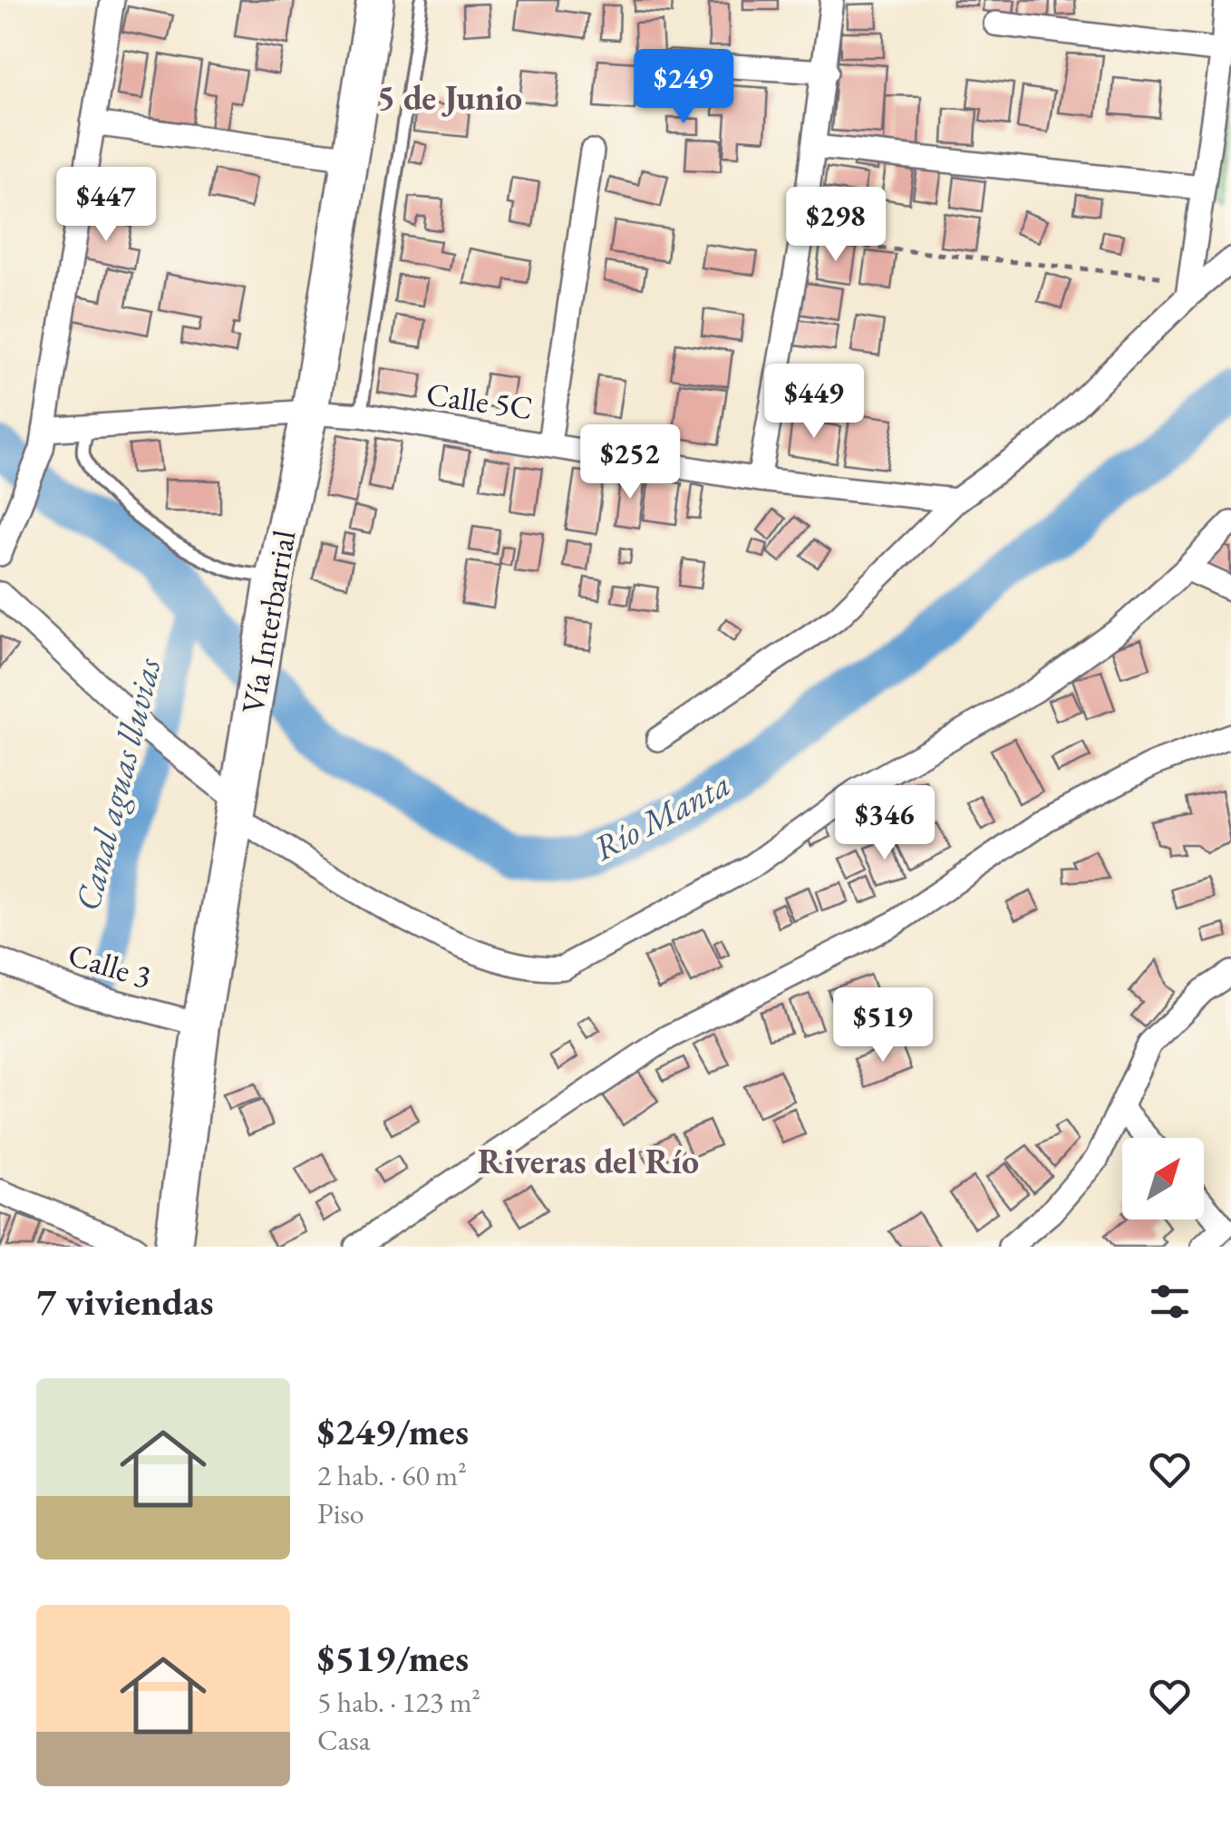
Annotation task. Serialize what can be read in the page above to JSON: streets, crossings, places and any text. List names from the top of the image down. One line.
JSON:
{"streets":{"main road":["Vía Interbarrial"],"street":["Calle 5C","Calle 3"]},"crossings":[["Calle 5C","Vía Interbarrial"],["Vía Interbarrial","Calle 3"]],"districts":["5 de Junio","Riveras del Río"],"water":["Canal aguas lluvias","Río Manta"],"north":"top right","page":{"price":["$249","$447","$298","$449","$252","$346","$519"],"heading":"7 viviendas","list":[{"name":"$249/mes","note":"2 hab. · 60 m² · Piso"},{"name":"$519/mes","note":"5 hab. · 123 m² · Casa"}]}}
